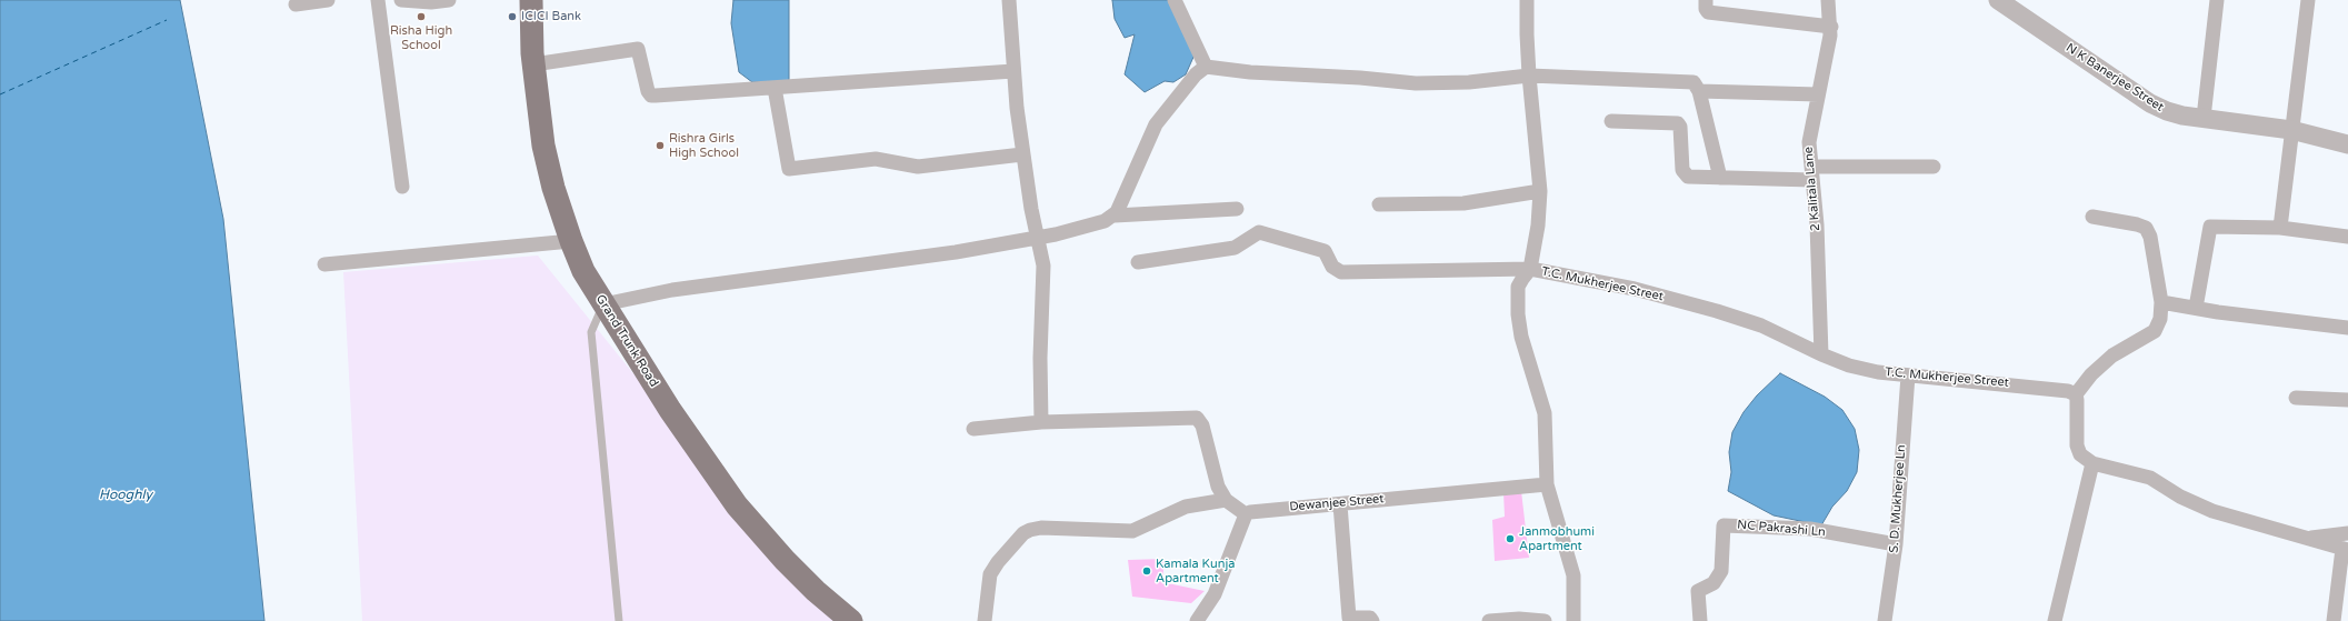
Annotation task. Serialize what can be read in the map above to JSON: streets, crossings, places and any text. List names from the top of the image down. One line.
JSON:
{"streets":{"main road":["Grand Trunk Road"],"street":["N K Banerjee Street","2 Kalitala Lane","T.C. Mukherjee Street","S. D. Mukherjee Ln","Dewanjee Street","NC Pakrashi Ln"]},"crossings":[["2 Kalitala Lane","T.C. Mukherjee Street"],["T.C. Mukherjee Street","S. D. Mukherjee Ln"],["S. D. Mukherjee Ln","NC Pakrashi Ln"]],"water":["Hooghly"],"places":["Risha High School","ICICI Bank","Rishra Girls High School","Janmobhumi Apartment","Kamala Kunja Apartment"]}
